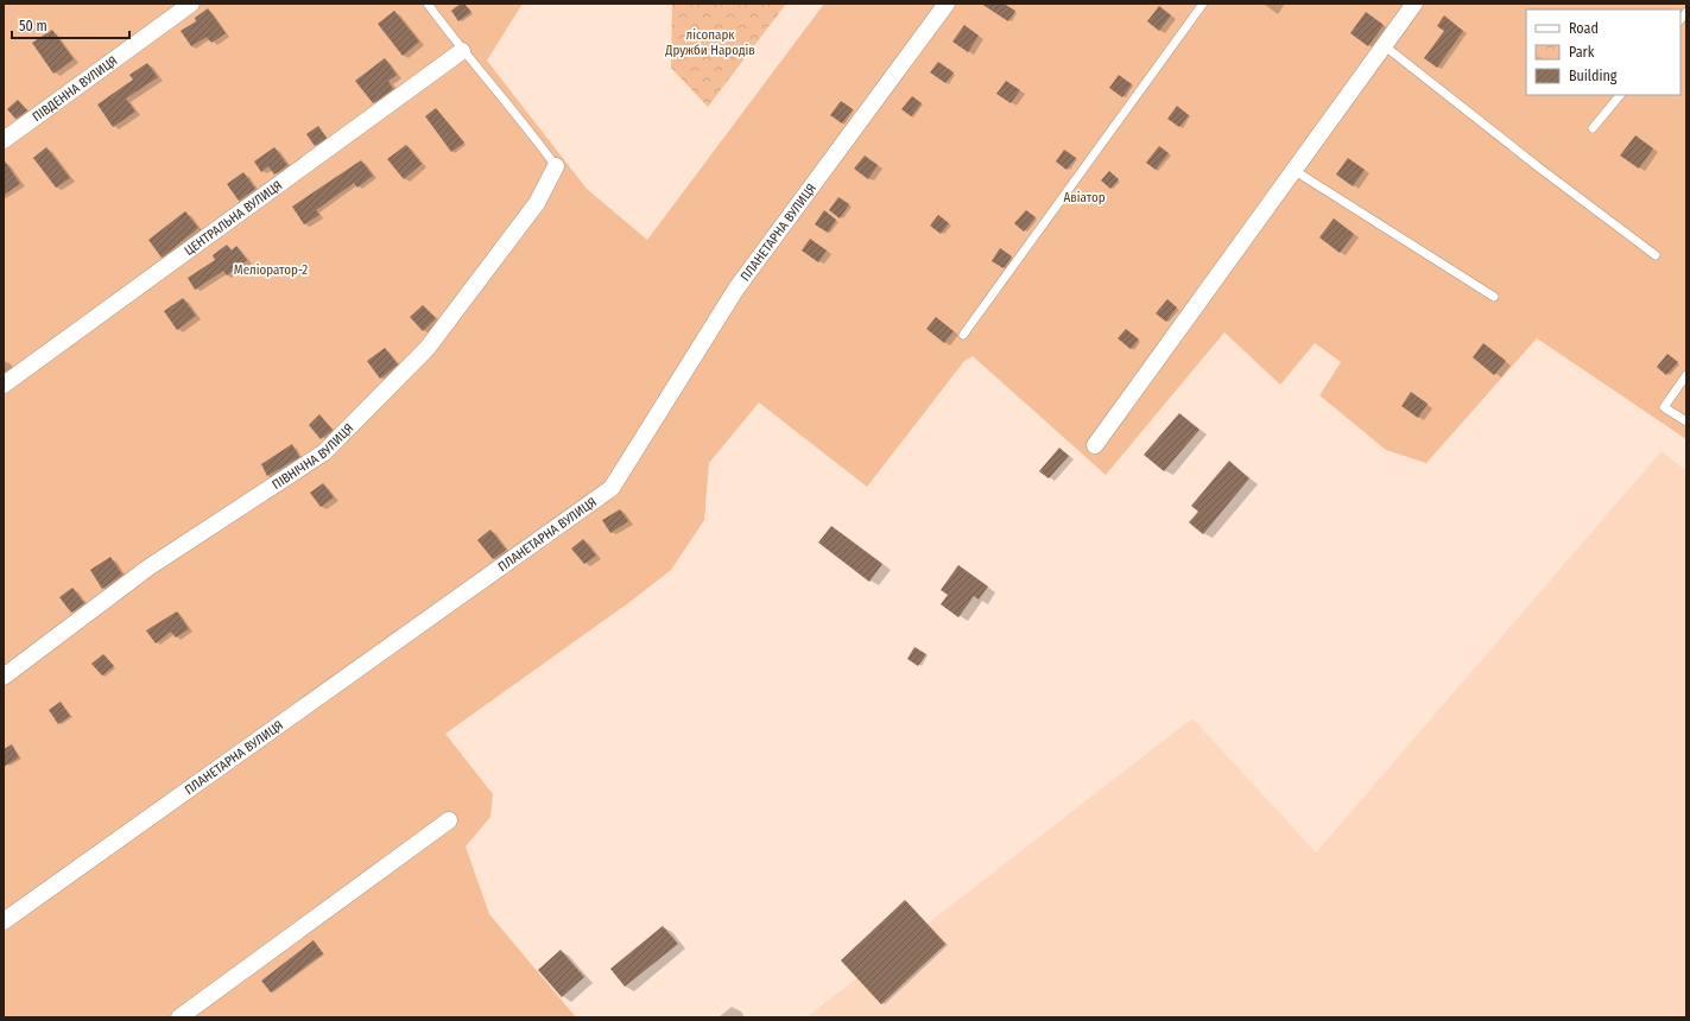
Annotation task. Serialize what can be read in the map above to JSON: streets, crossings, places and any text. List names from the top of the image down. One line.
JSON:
{"streets":{"street":["ПІВДЕННА ВУЛИЦЯ","ЦЕНТРАЛЬНА ВУЛИЦЯ","ПЛАНЕТАРНА ВУЛИЦЯ","ПІВНІЧНА ВУЛИЦЯ"]},"parks":["лісопарк Дружби Народів","Авіатор","Меліоратор-2"],"legend":["Road","Park","Building"],"scale_bar":"50 m"}
